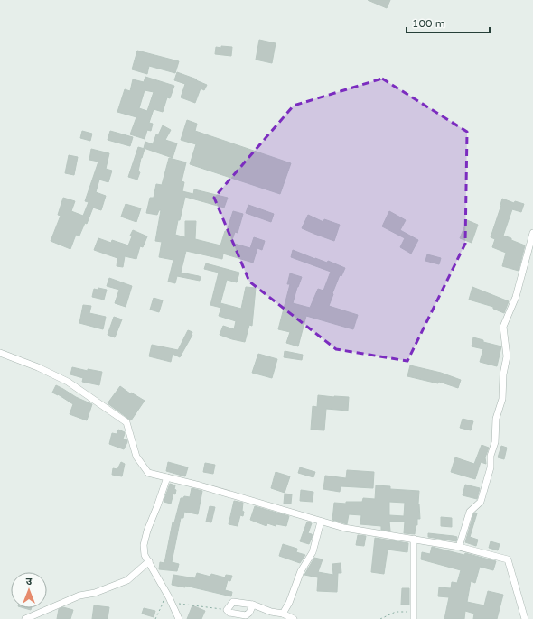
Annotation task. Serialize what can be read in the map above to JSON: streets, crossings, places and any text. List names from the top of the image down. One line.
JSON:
{"scale_bar":"100 m","north":"top"}
